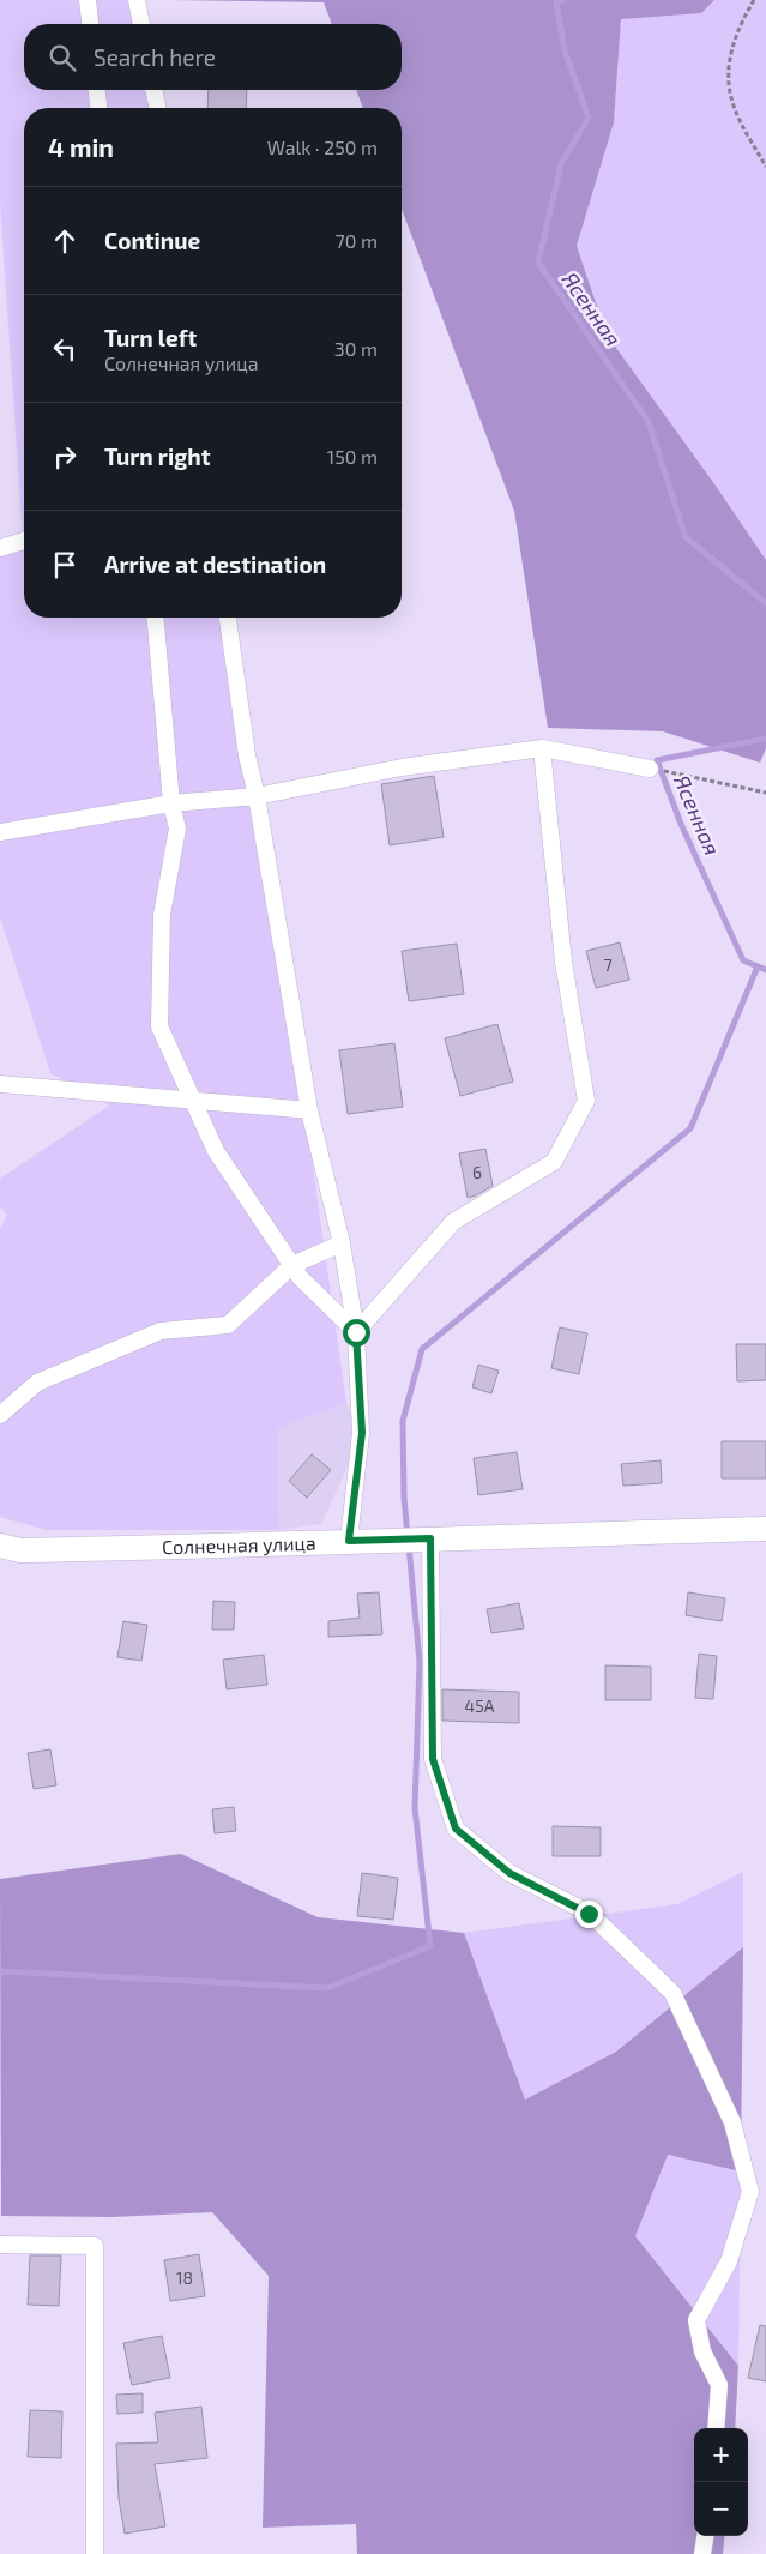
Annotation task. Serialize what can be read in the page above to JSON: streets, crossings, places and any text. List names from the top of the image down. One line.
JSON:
{"streets":{"street":["Солнечная улица"]},"water":["Ясенная"],"house_numbers":["7","6","45А","18"],"page":{"search":"Search here","heading":["4 min","Walk · 250 m"],"list":[["Continue","70 m"],["Turn left","Солнечная улица","30 m"],["Turn right","150 m"],"Arrive at destination"],"map_buttons":["+","−"]}}
